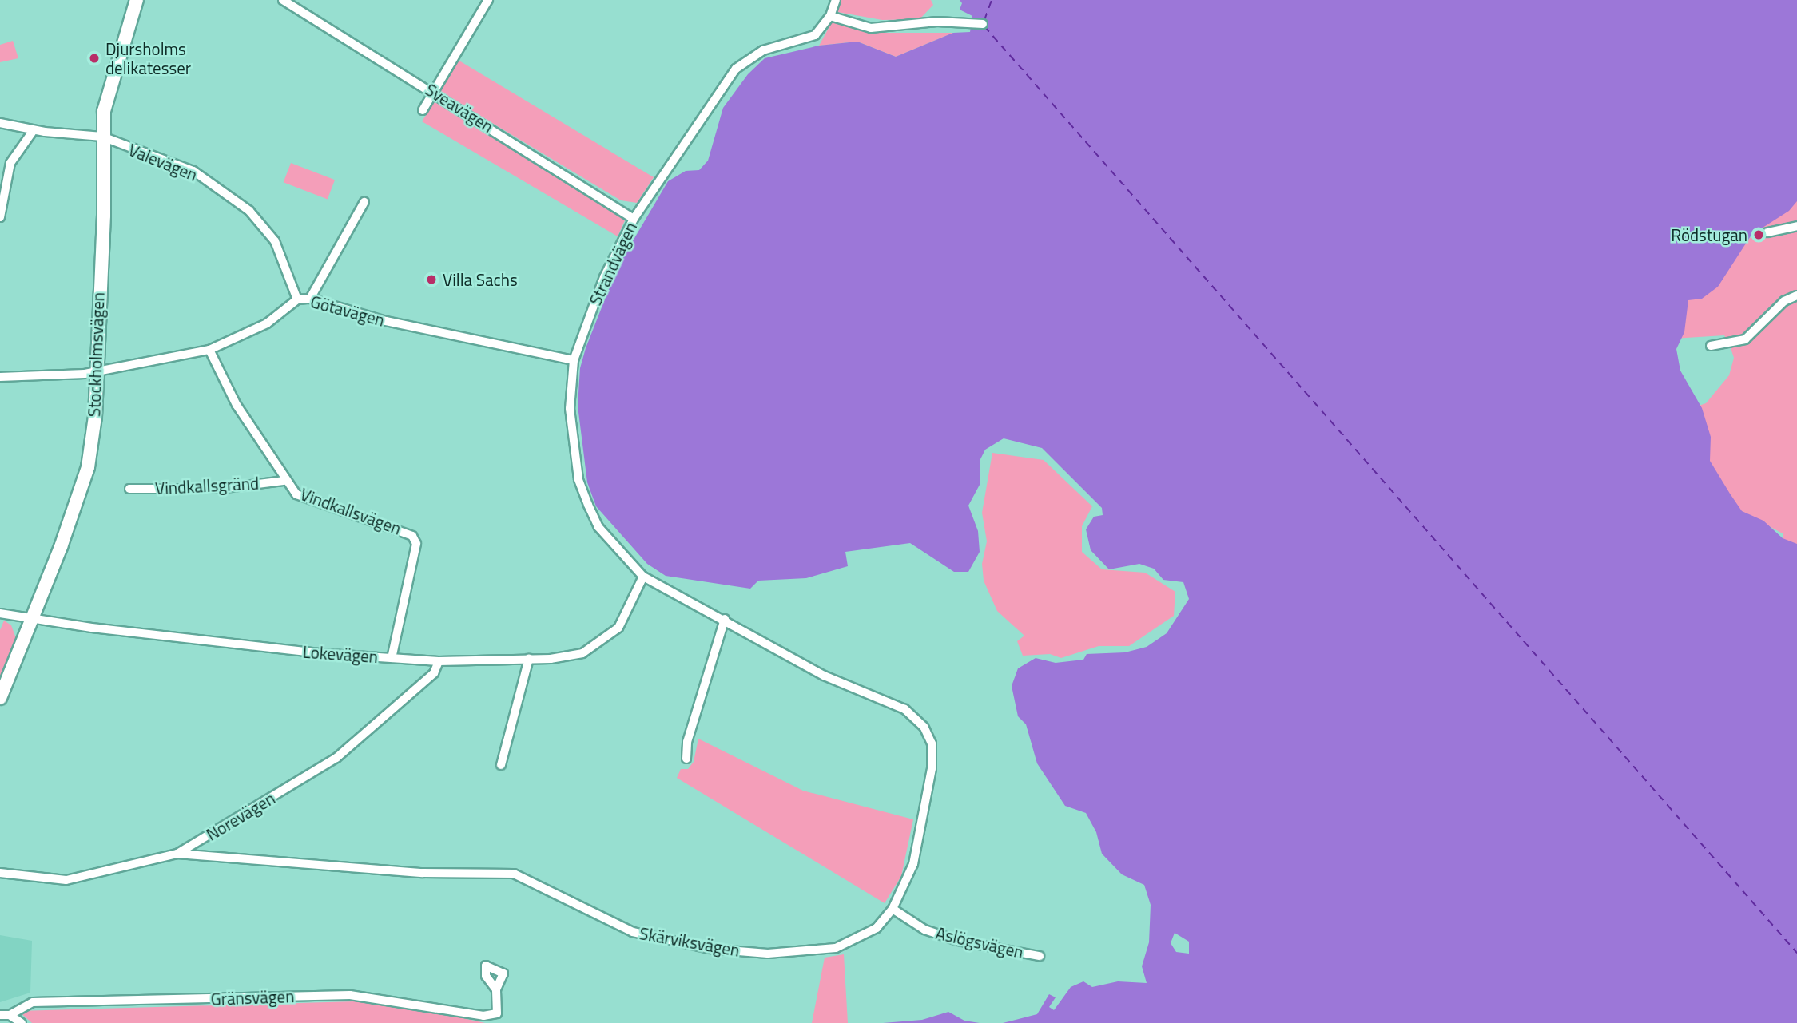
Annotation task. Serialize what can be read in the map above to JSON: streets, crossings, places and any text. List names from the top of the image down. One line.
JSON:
{"streets":{"street":["Sveavägen","Valevägen","Strandvägen","Götavägen","Stockholmsvägen","Vindkallsgränd","Vindkallsvägen","Lokevägen","Norevägen","Skärviksvägen","Aslögsvägen","Gränsvägen"]},"crossings":[["Sveavägen","Strandvägen"],["Valevägen","Götavägen"],["Valevägen","Stockholmsvägen"],["Strandvägen","Götavägen"],["Strandvägen","Lokevägen"],["Strandvägen","Skärviksvägen"],["Götavägen","Stockholmsvägen"],["Götavägen","Vindkallsvägen"],["Stockholmsvägen","Lokevägen"],["Vindkallsgränd","Vindkallsvägen"],["Vindkallsvägen","Lokevägen"],["Lokevägen","Norevägen"],["Lokevägen","Skärviksvägen"],["Norevägen","Skärviksvägen"],["Skärviksvägen","Aslögsvägen"]],"places":["Djursholms delikatesser","Rödstugan","Villa Sachs"]}
